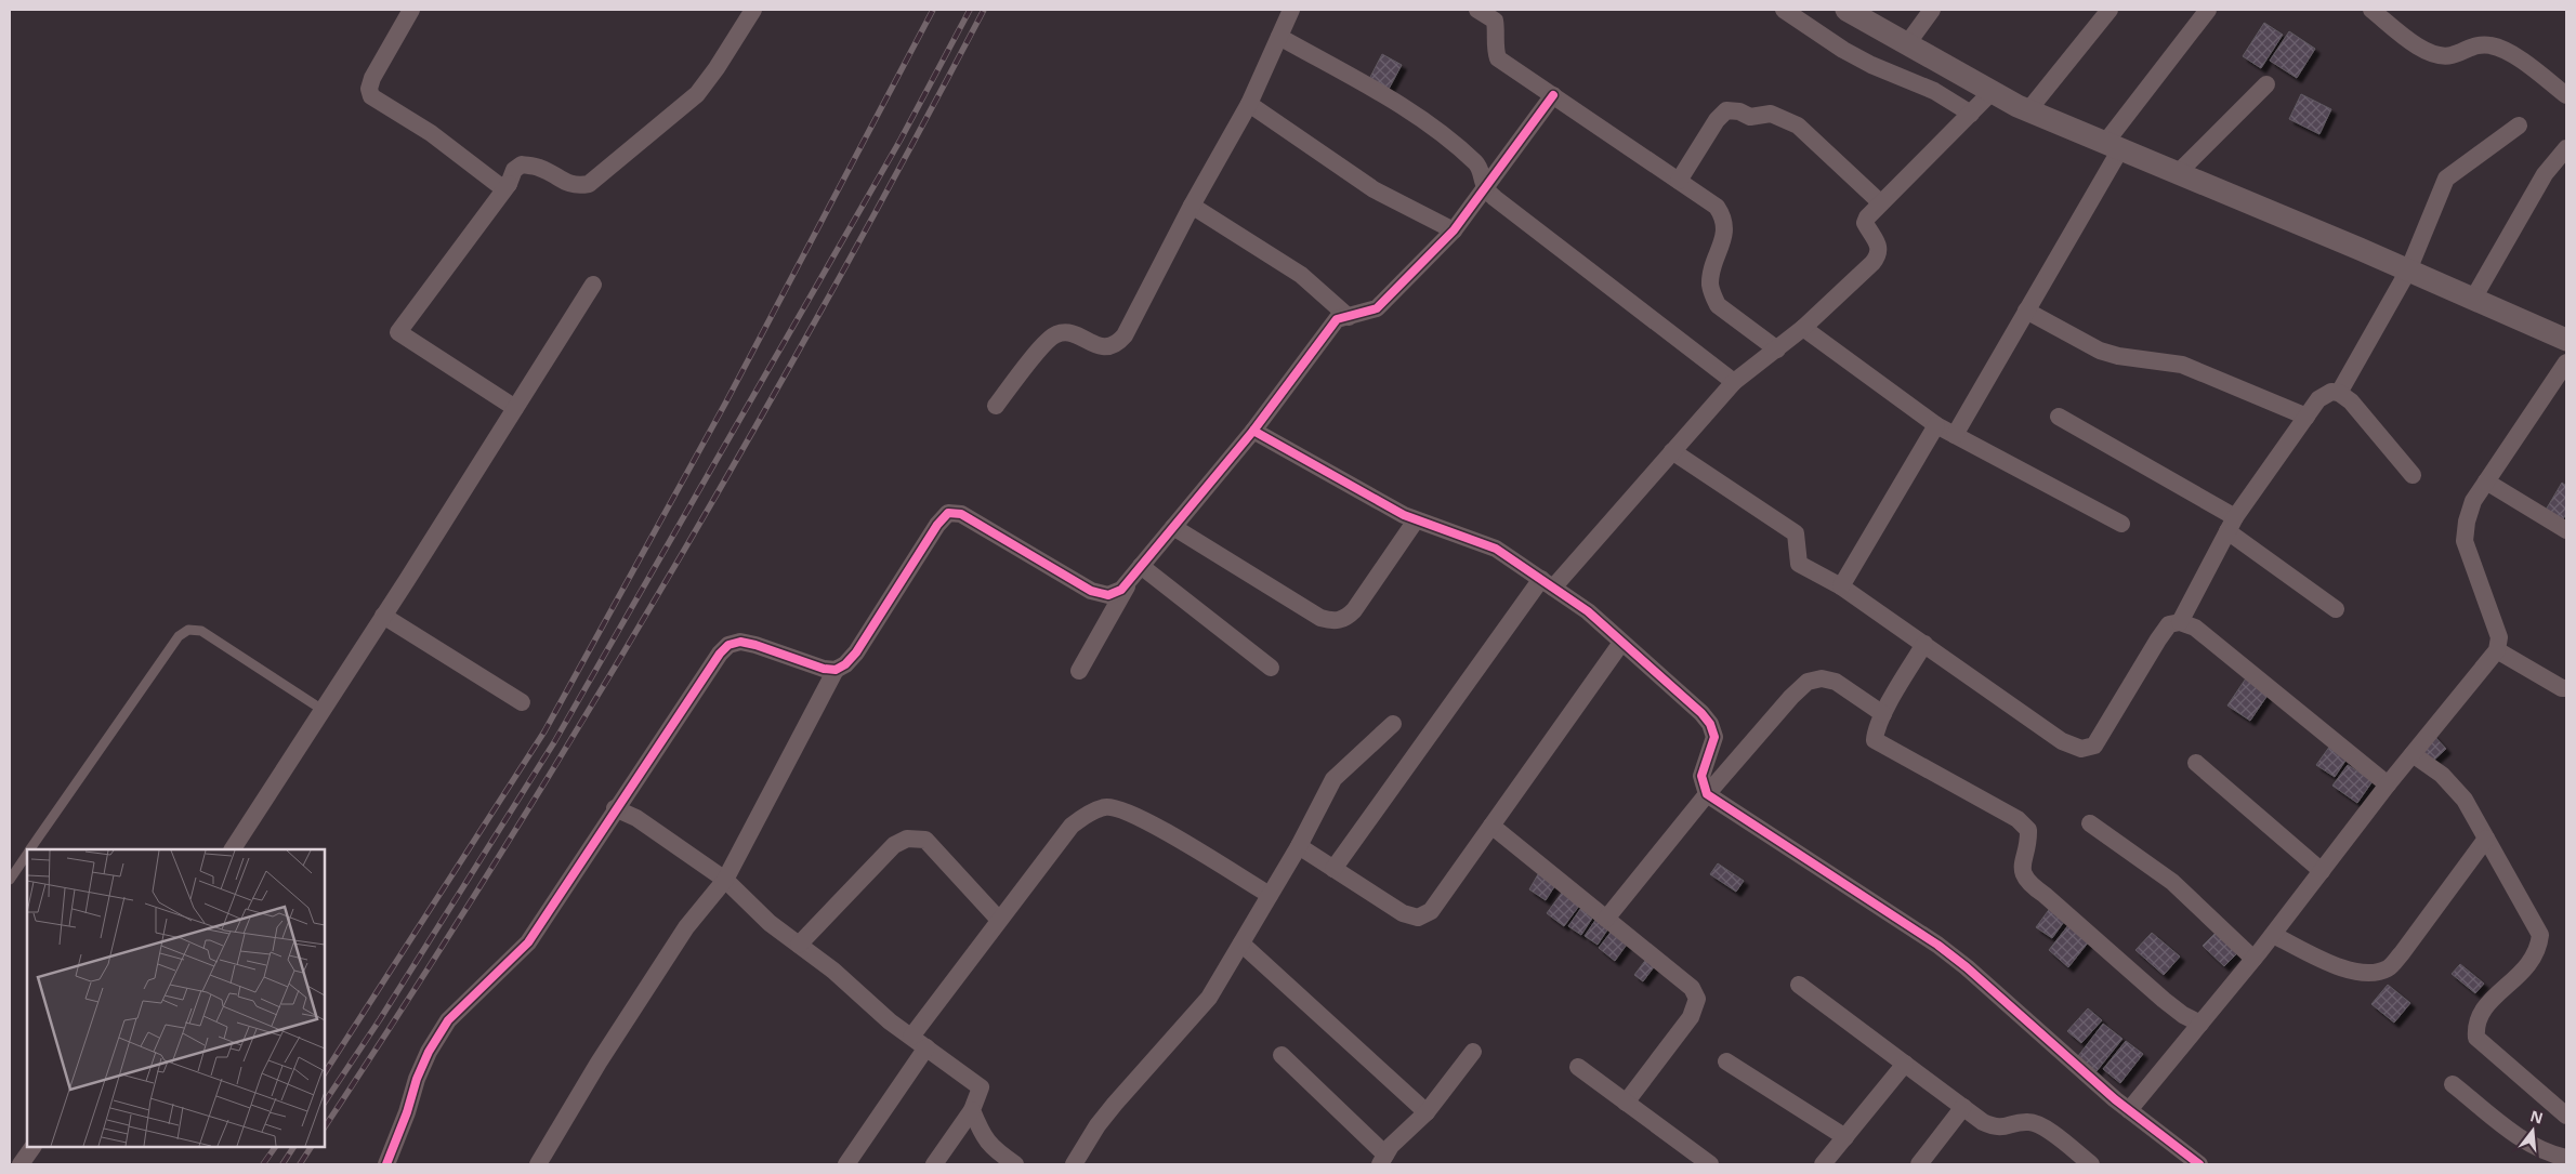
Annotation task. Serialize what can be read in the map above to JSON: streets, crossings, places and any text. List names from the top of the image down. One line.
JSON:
{"north":"top"}
